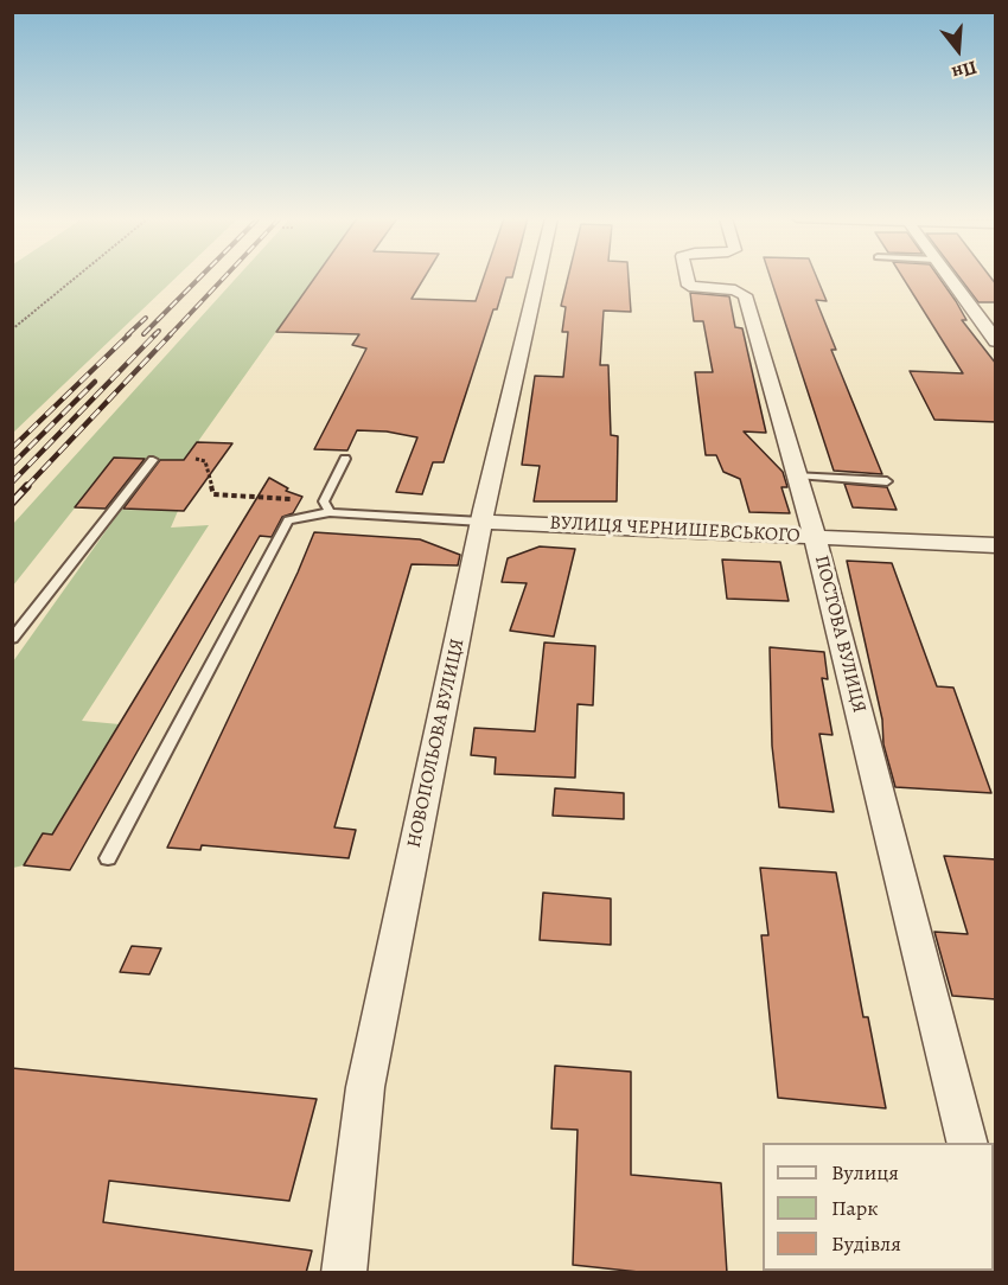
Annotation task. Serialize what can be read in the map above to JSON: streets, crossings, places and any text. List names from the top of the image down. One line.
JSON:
{"streets":{"street":["ВУЛИЦЯ ЧЕРНИШЕВСЬКОГО","ПОСТОВА ВУЛИЦЯ","НОВОПОЛЬОВА ВУЛИЦЯ"]},"crossings":[["ВУЛИЦЯ ЧЕРНИШЕВСЬКОГО","ПОСТОВА ВУЛИЦЯ"],["ВУЛИЦЯ ЧЕРНИШЕВСЬКОГО","НОВОПОЛЬОВА ВУЛИЦЯ"]],"legend":["Вулиця","Парк","Будівля"],"north":"bottom"}
